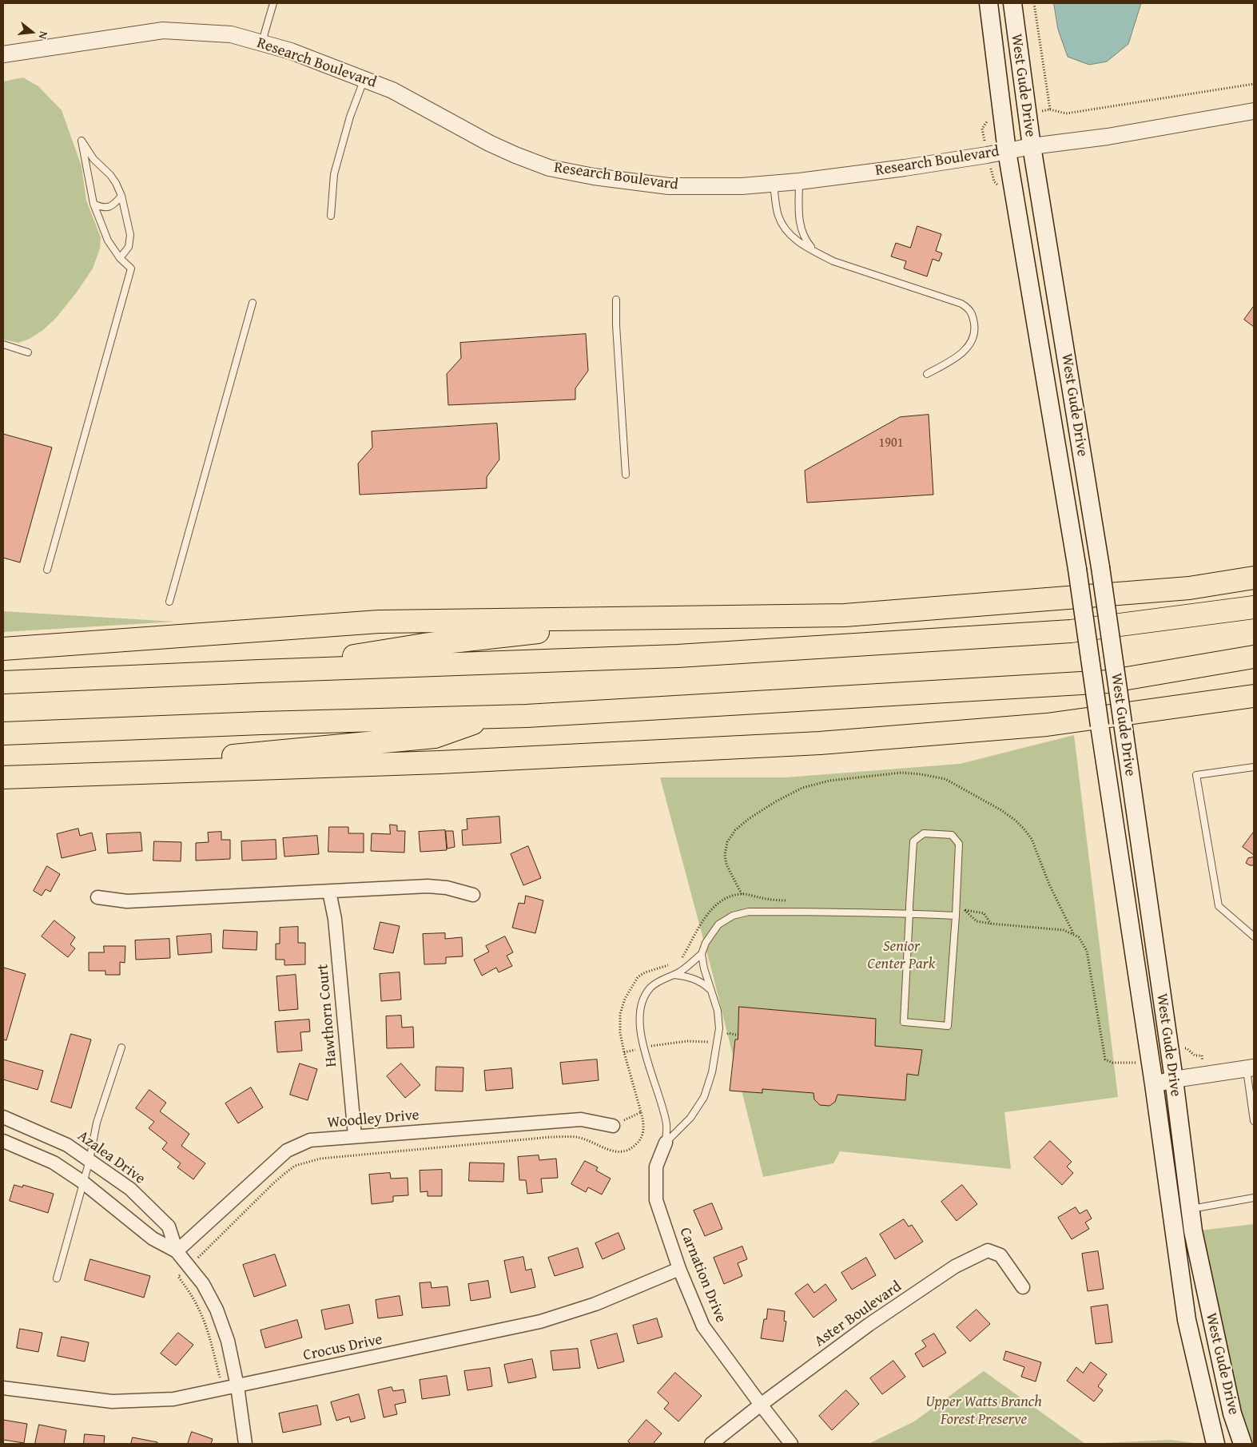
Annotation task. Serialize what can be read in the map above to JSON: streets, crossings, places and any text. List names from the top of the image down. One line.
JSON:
{"streets":{"main road":["West Gude Drive"],"street":["Research Boulevard","Hawthorn Court","Woodley Drive","Azalea Drive","Carnation Drive","Aster Boulevard","Crocus Drive"]},"crossings":[["Research Boulevard","West Gude Drive"],["Hawthorn Court","Woodley Drive"],["Woodley Drive","Azalea Drive"],["Azalea Drive","Crocus Drive"],["Carnation Drive","Aster Boulevard"],["Carnation Drive","Crocus Drive"]],"parks":["Senior Center Park","Upper Watts Branch Forest Preserve"],"house_numbers":["1901"],"north":"right"}
